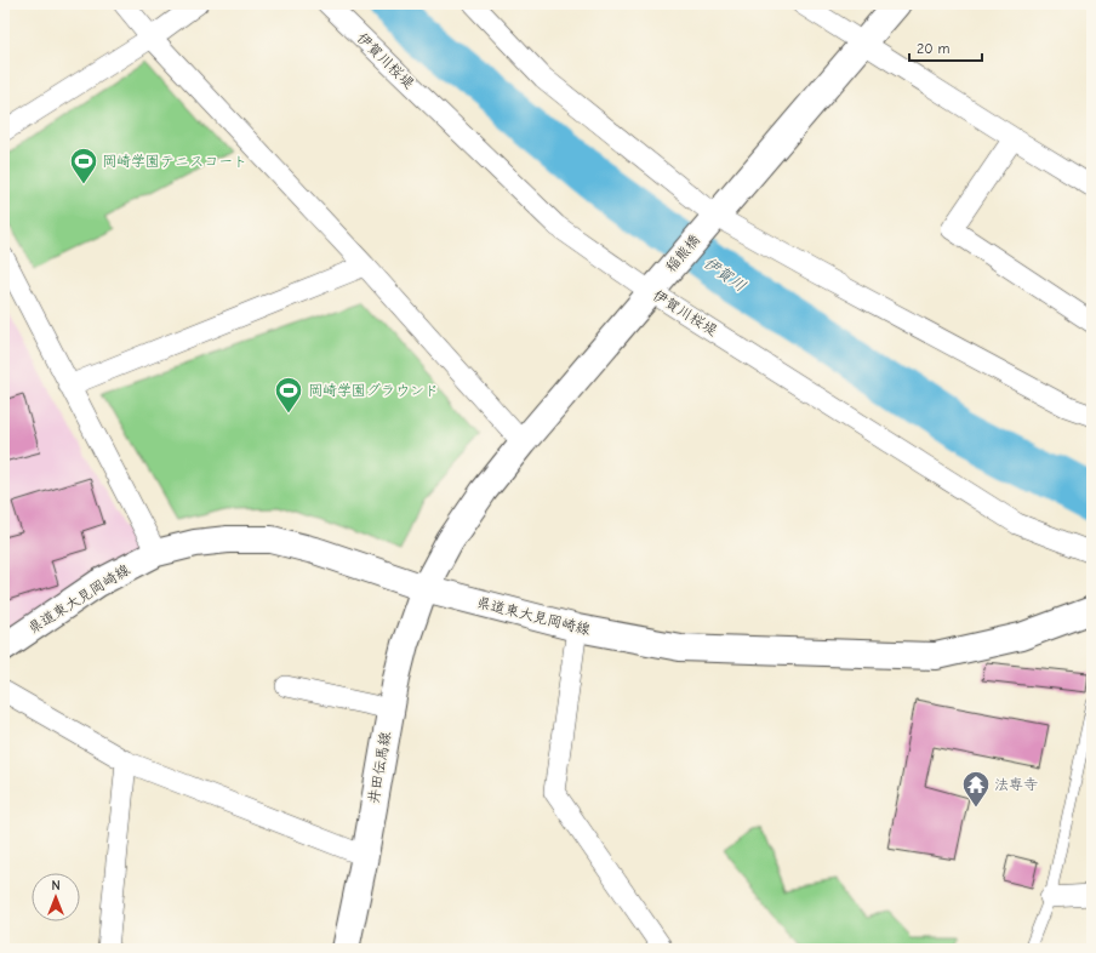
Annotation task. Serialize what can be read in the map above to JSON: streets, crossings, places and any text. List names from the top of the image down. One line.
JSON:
{"streets":{"main road":["稲熊橋","県道東大見岡崎線","井田伝馬線"],"street":["伊賀川桜堤"]},"crossings":[["伊賀川桜堤","稲熊橋"],["稲熊橋","井田伝馬線"],["県道東大見岡崎線","井田伝馬線"]],"water":["伊賀川"],"places":{"sports":["岡崎学園テニスコート","岡崎学園グラウンド"],"temple":["法専寺"]},"scale_bar":"20 m","north":"top"}
